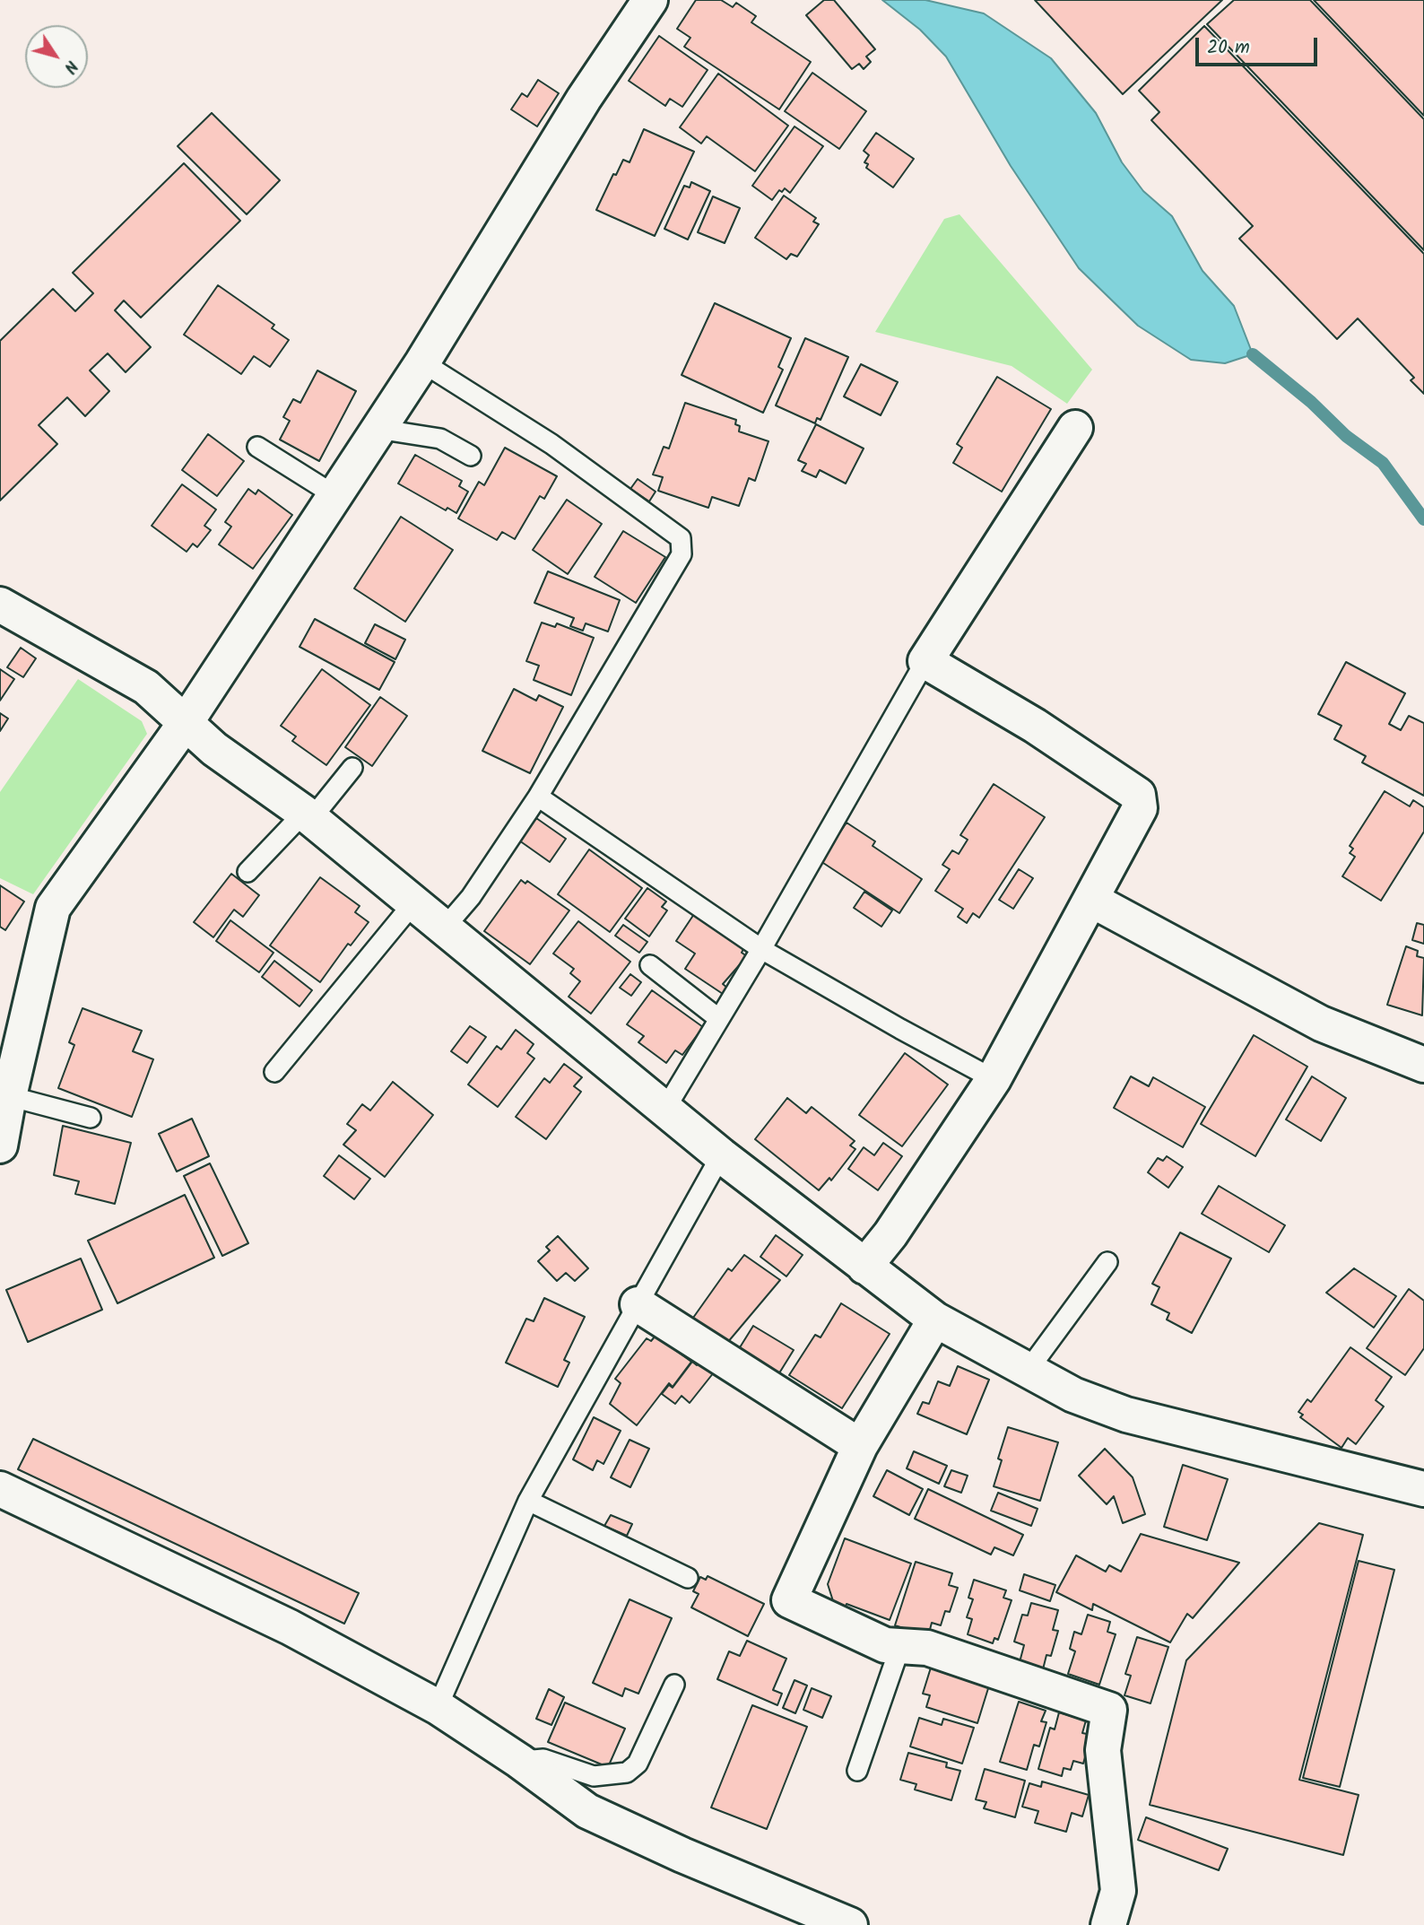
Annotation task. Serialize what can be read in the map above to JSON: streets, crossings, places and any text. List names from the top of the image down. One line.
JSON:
{"scale_bar":"20 m","north":"bottom right"}
